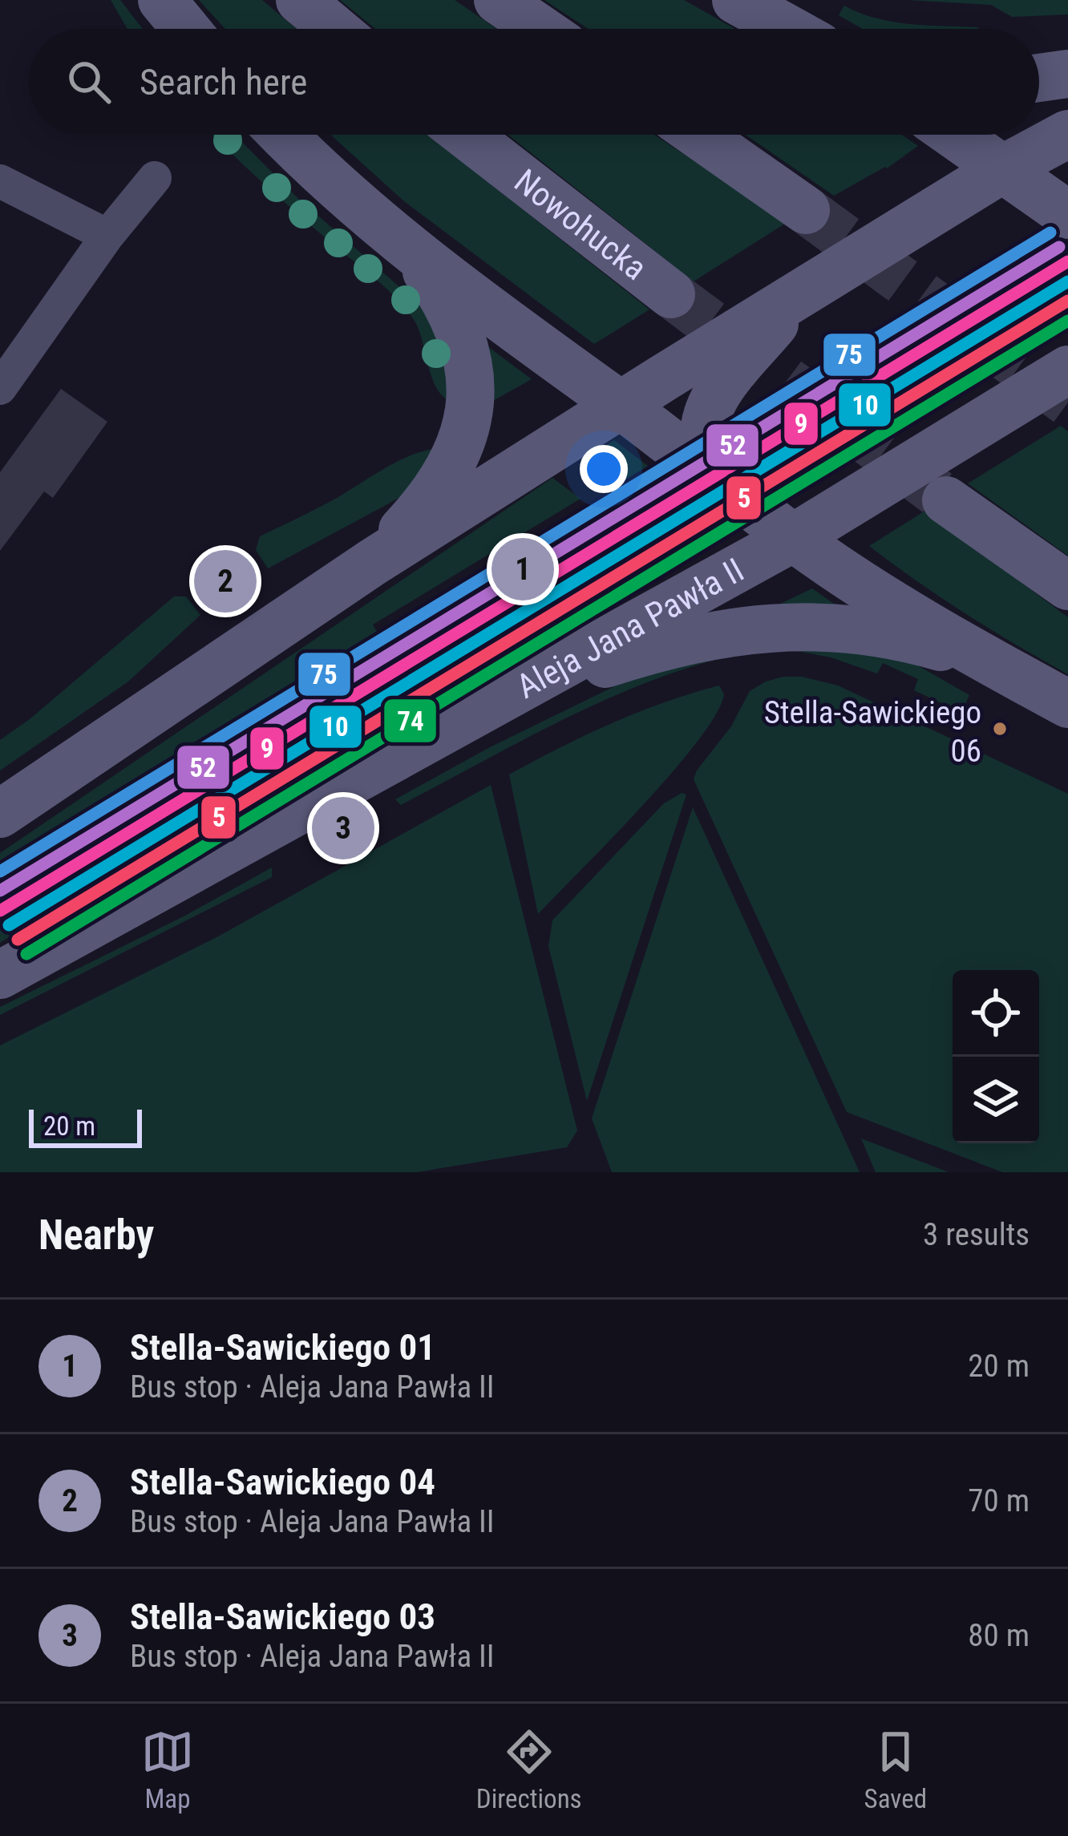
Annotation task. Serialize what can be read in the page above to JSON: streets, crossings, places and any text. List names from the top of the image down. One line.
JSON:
{"streets":{"main road":["Nowohucka","Aleja Jana Pawła II"]},"places":["Stella-Sawickiego 06"],"lines":["transit line 75","transit line 52","transit line 9","transit line 10","transit line 5","transit line 74"],"scale_bar":"20 m","page":{"search":"Search here","pins":["1","2","3"],"scale":"20 m","heading":["Nearby","3 results"],"list":[{"mark":"1","name":"Stella-Sawickiego 01","note":"Bus stop · Aleja Jana Pawła II","value":"20 m"},{"mark":"2","name":"Stella-Sawickiego 04","note":"Bus stop · Aleja Jana Pawła II","value":"70 m"},{"mark":"3","name":"Stella-Sawickiego 03","note":"Bus stop · Aleja Jana Pawła II","value":"80 m"}],"nav":["Map","Directions","Saved"]}}
